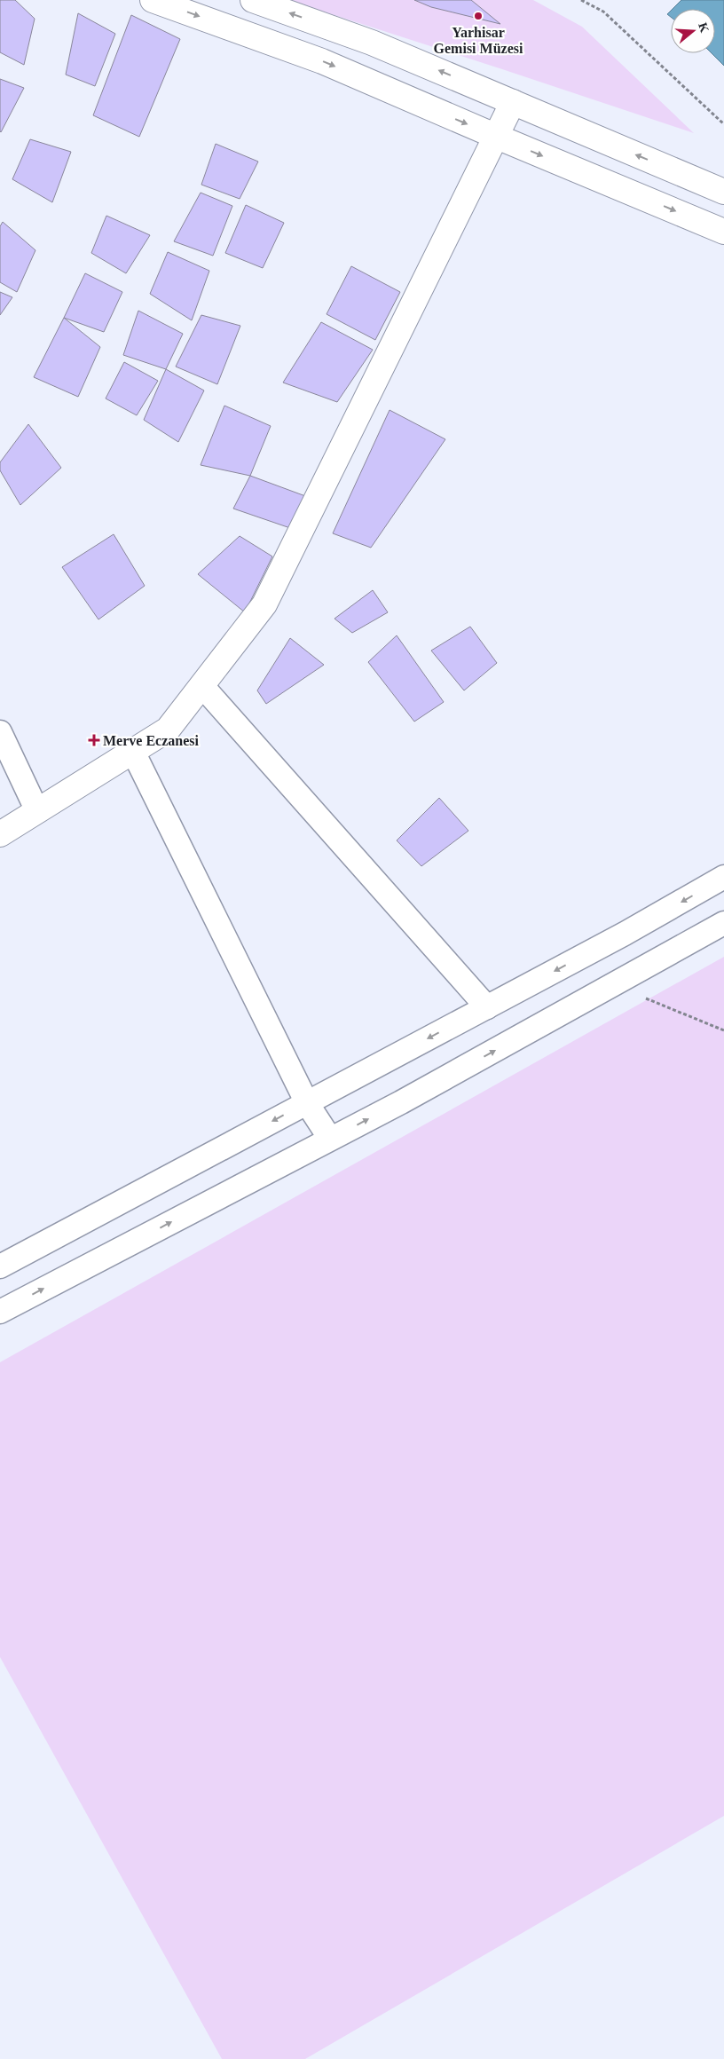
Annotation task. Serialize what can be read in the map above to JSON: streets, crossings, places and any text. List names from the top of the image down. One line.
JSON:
{"places":{"other":["Yarhisar Gemisi Müzesi"],"health":["Merve Eczanesi"]},"north":"right"}
